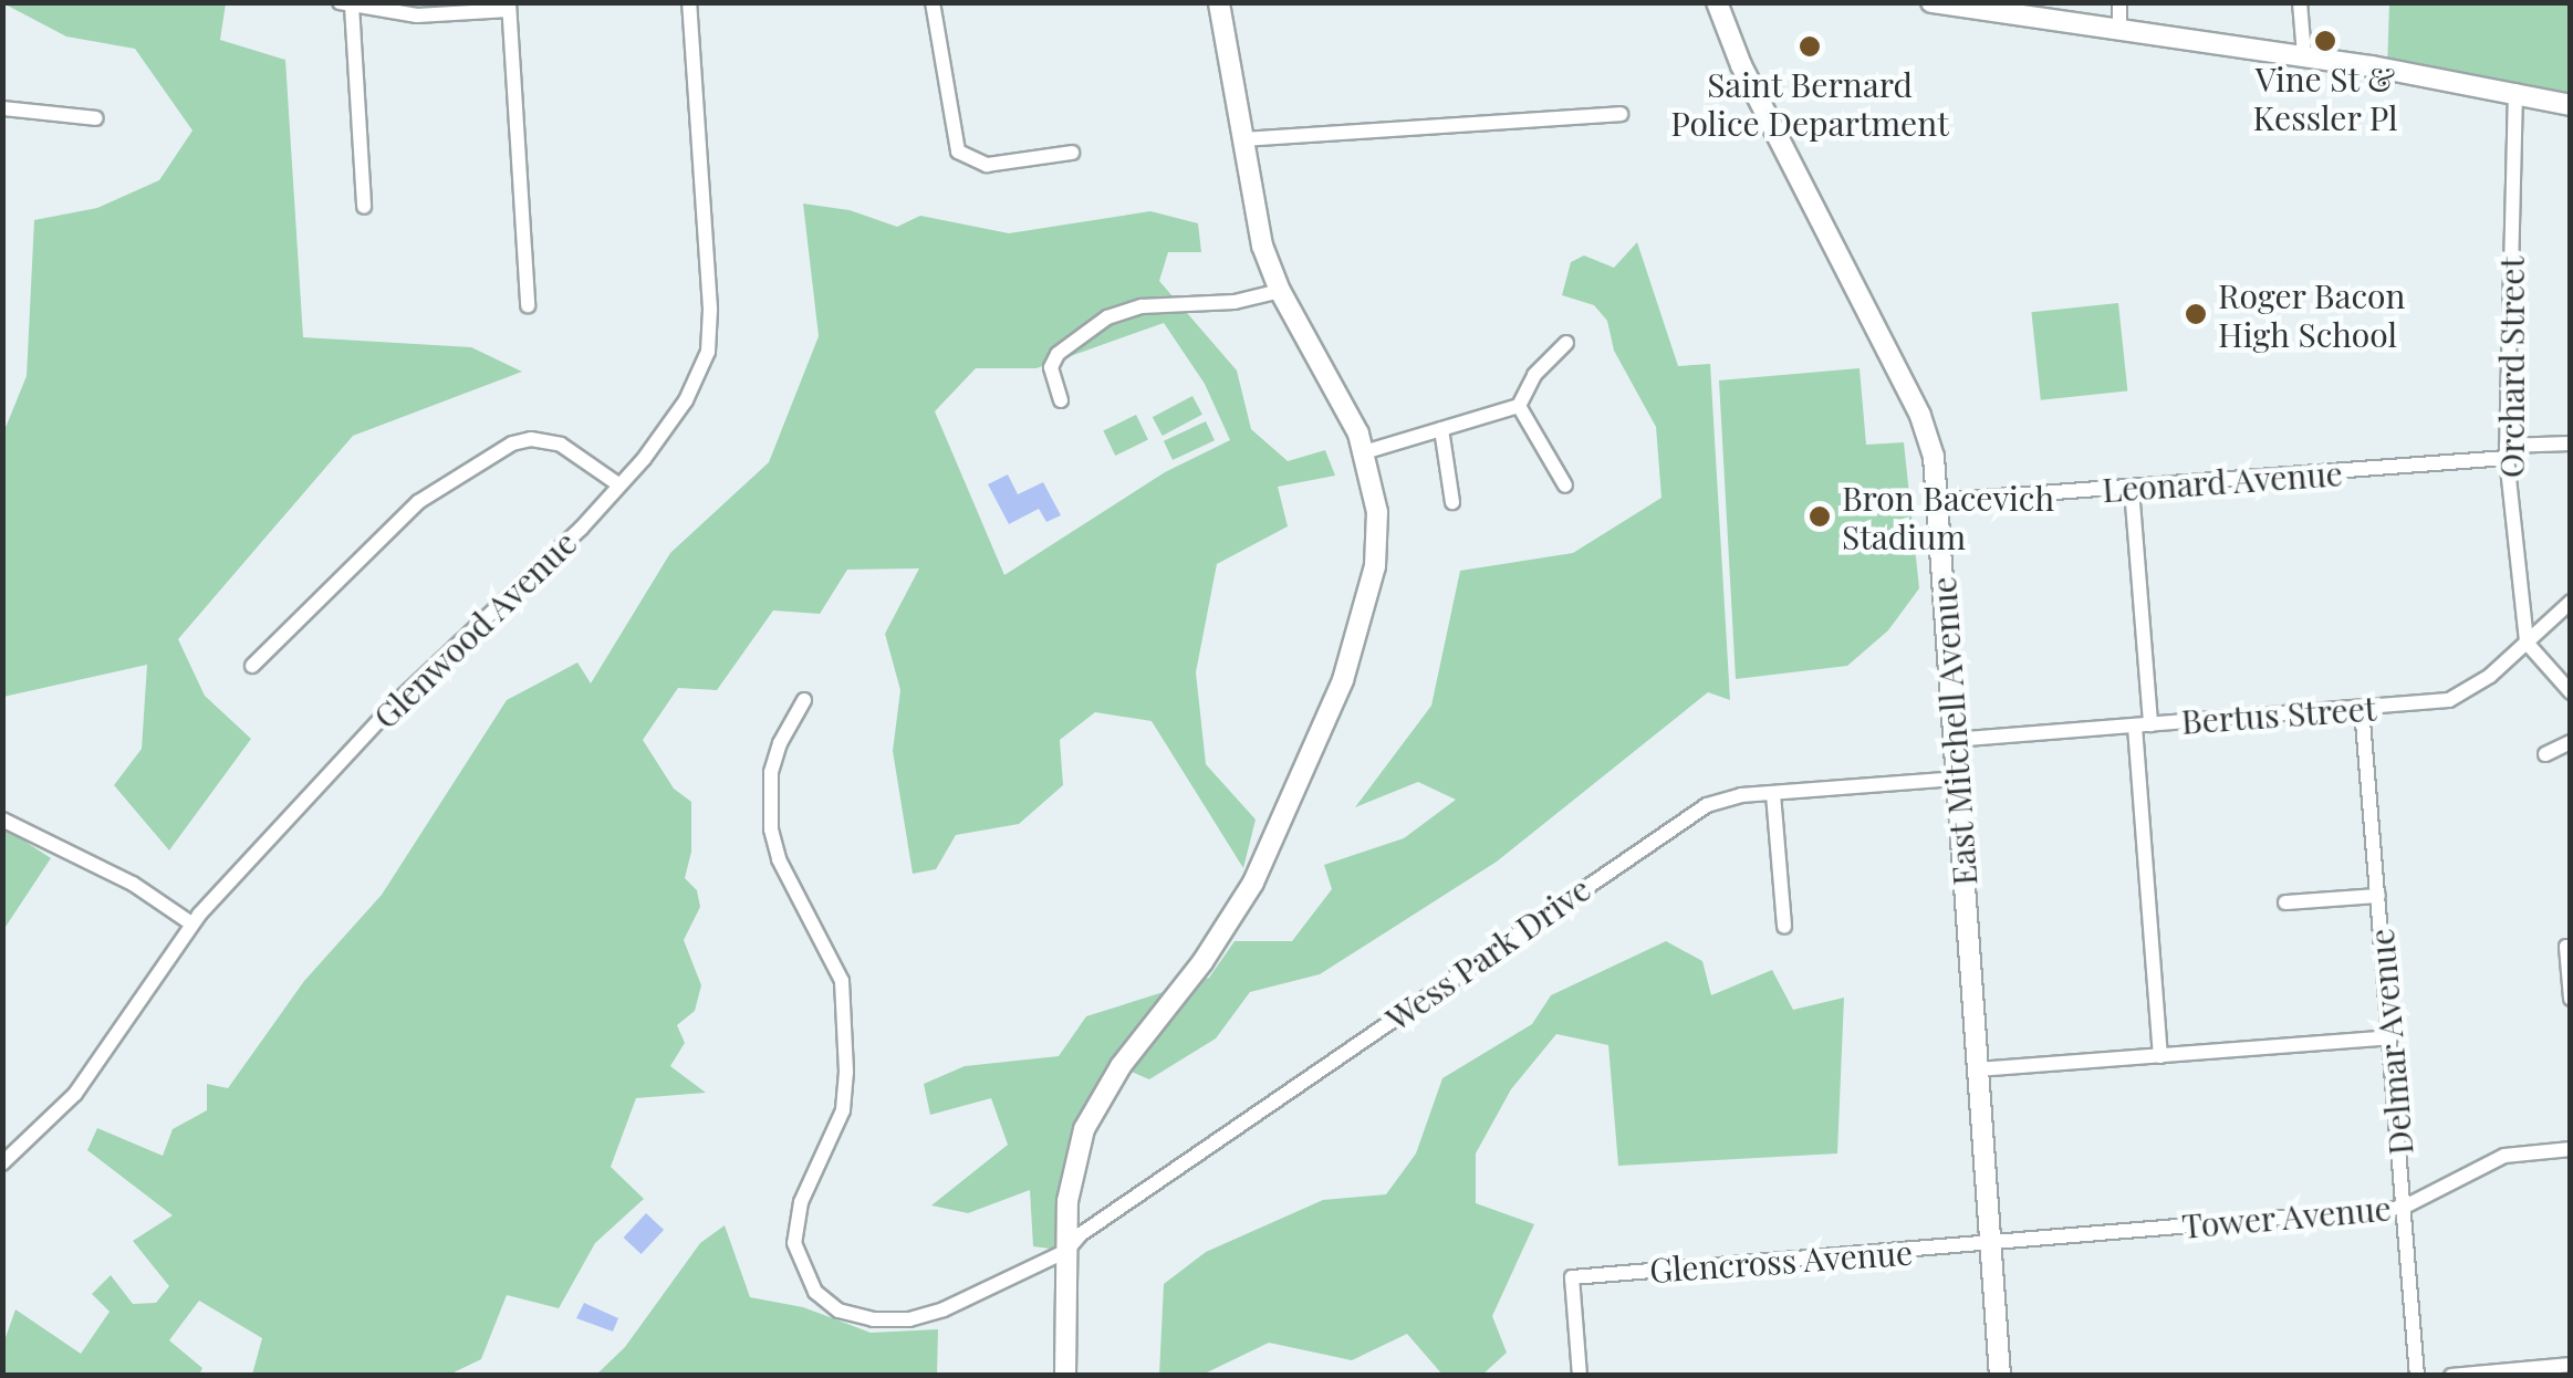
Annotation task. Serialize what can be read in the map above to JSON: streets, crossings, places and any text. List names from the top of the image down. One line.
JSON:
{"streets":{"street":["Orchard Street","Leonard Avenue","Glenwood Avenue","Bertus Street","East Mitchell Avenue","Wess Park Drive","Delmar Avenue","Tower Avenue","Glencross Avenue"]},"crossings":[["Orchard Street","Leonard Avenue"],["Orchard Street","Bertus Street"],["Leonard Avenue","East Mitchell Avenue"],["Bertus Street","East Mitchell Avenue"],["Bertus Street","Delmar Avenue"],["East Mitchell Avenue","Wess Park Drive"],["East Mitchell Avenue","Tower Avenue"],["East Mitchell Avenue","Glencross Avenue"],["Delmar Avenue","Tower Avenue"],["Tower Avenue","Glencross Avenue"]],"places":["Vine St & Kessler Pl","Saint Bernard Police Department","Roger Bacon High School","Bron Bacevich Stadium"]}
